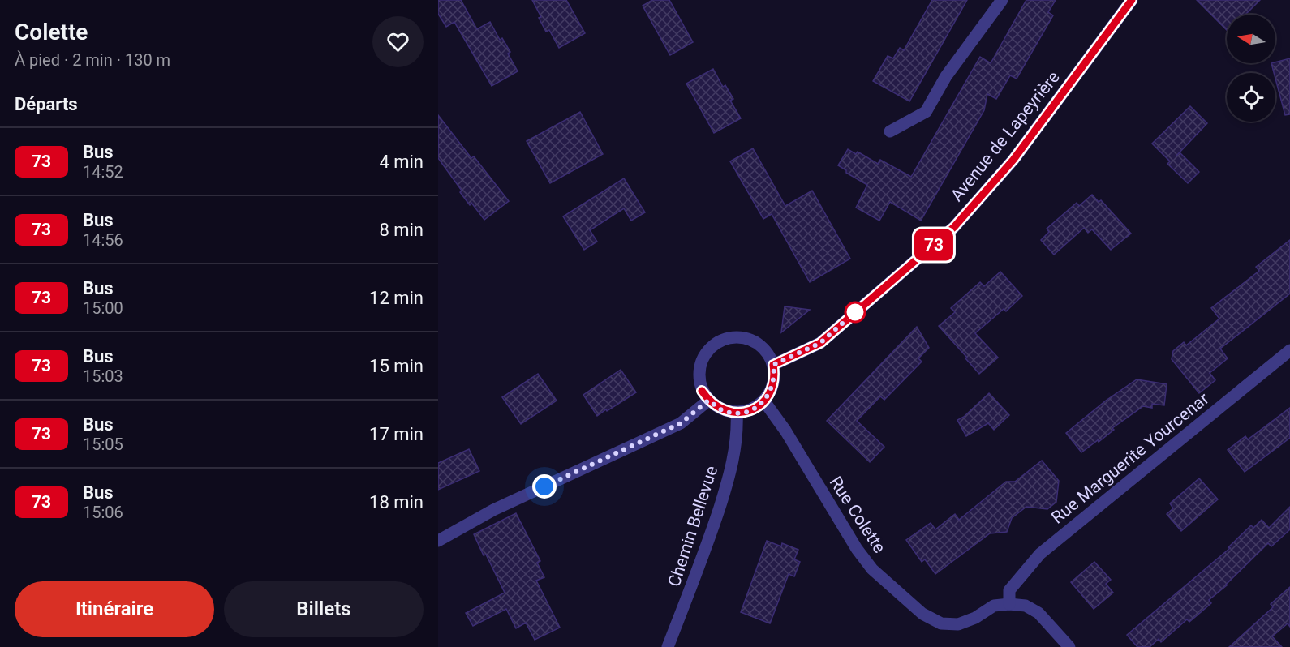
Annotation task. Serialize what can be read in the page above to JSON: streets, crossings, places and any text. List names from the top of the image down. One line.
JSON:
{"streets":{"street":["Avenue de Lapeyrière","Rue Marguerite Yourcenar","Rue Colette","Chemin Bellevue"]},"crossings":[["Avenue de Lapeyrière","Rue Colette"],["Avenue de Lapeyrière","Chemin Bellevue"],["Rue Marguerite Yourcenar","Rue Colette"],["Rue Colette","Chemin Bellevue"]],"lines":["bus line 73"],"north":"left","page":{"heading":[["Colette","À pied · 2 min · 130 m"],"Départs"],"on_map":"73","list":[{"mark":"73","name":"Bus","note":"14:52","value":"4 min"},{"mark":"73","name":"Bus","note":"14:56","value":"8 min"},{"mark":"73","name":"Bus","note":"15:00","value":"12 min"},{"mark":"73","name":"Bus","note":"15:03","value":"15 min"},{"mark":"73","name":"Bus","note":"15:05","value":"17 min"},{"mark":"73","name":"Bus","note":"15:06","value":"18 min"}],"buttons":["Itinéraire","Billets"]}}
